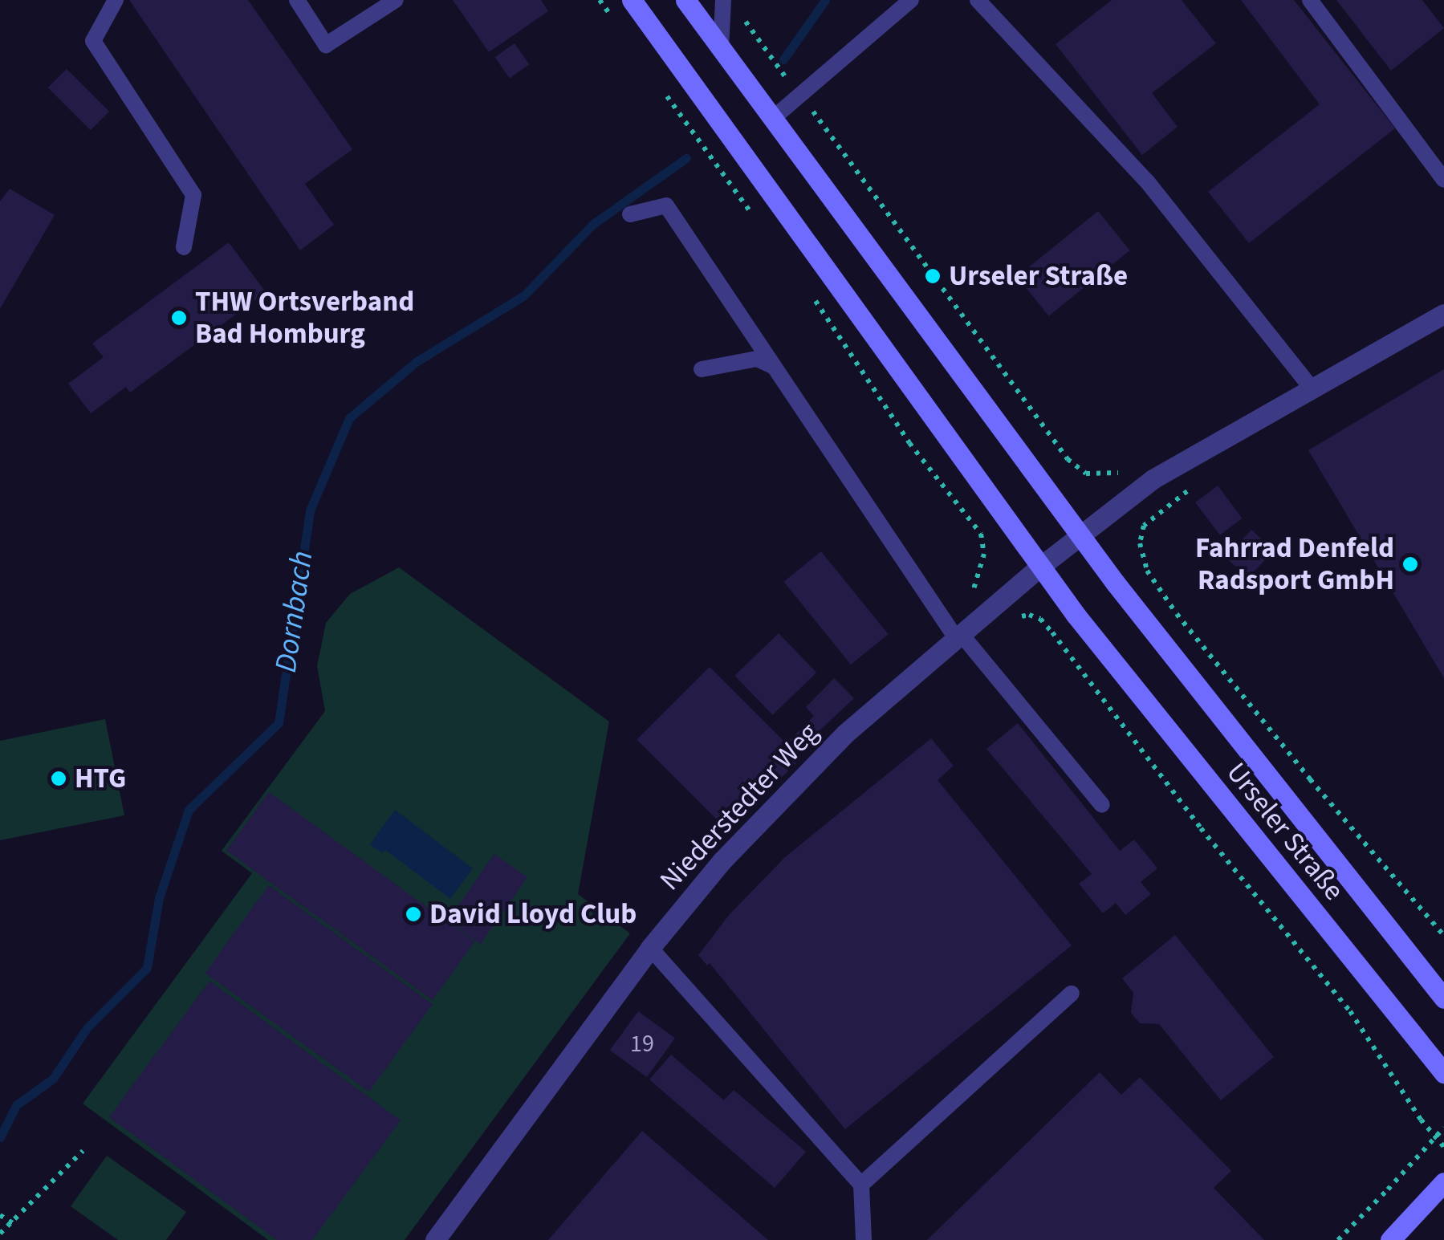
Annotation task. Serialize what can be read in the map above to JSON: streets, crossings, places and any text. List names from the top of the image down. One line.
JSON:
{"streets":{"street":["Niederstedter Weg","Urseler Straße"]},"crossings":[["Niederstedter Weg","Urseler Straße"]],"water":["Dornbach"],"places":["Urseler Straße","THW Ortsverband Bad Homburg","Fahrrad Denfeld Radsport GmbH","HTG","David Lloyd Club"],"house_numbers":["19"]}
